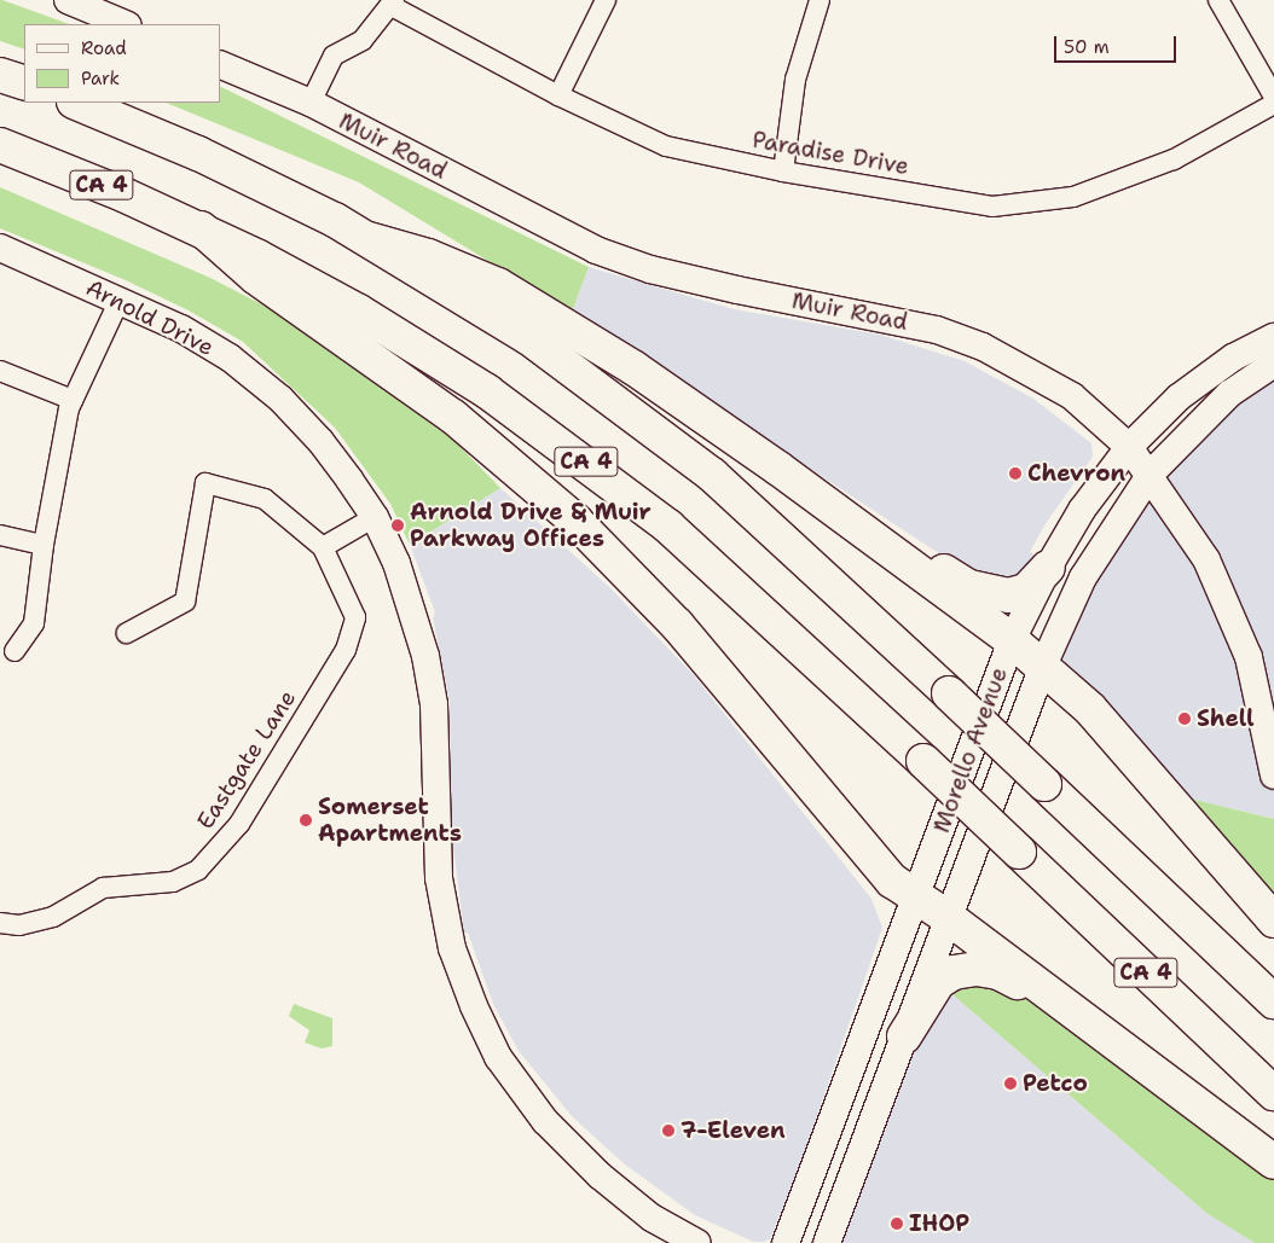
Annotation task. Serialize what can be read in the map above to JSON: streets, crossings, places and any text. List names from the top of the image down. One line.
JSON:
{"streets":{"highway":["CA 4"],"street":["Muir Road","Paradise Drive","Arnold Drive","Morello Avenue","Eastgate Lane"]},"crossings":[["Muir Road","Morello Avenue"]],"places":["Chevron","Arnold Drive & Muir Parkway Offices","Shell","Somerset Apartments","Petco","7-Eleven","IHOP"],"legend":["Road","Park"],"scale_bar":"50 m"}
